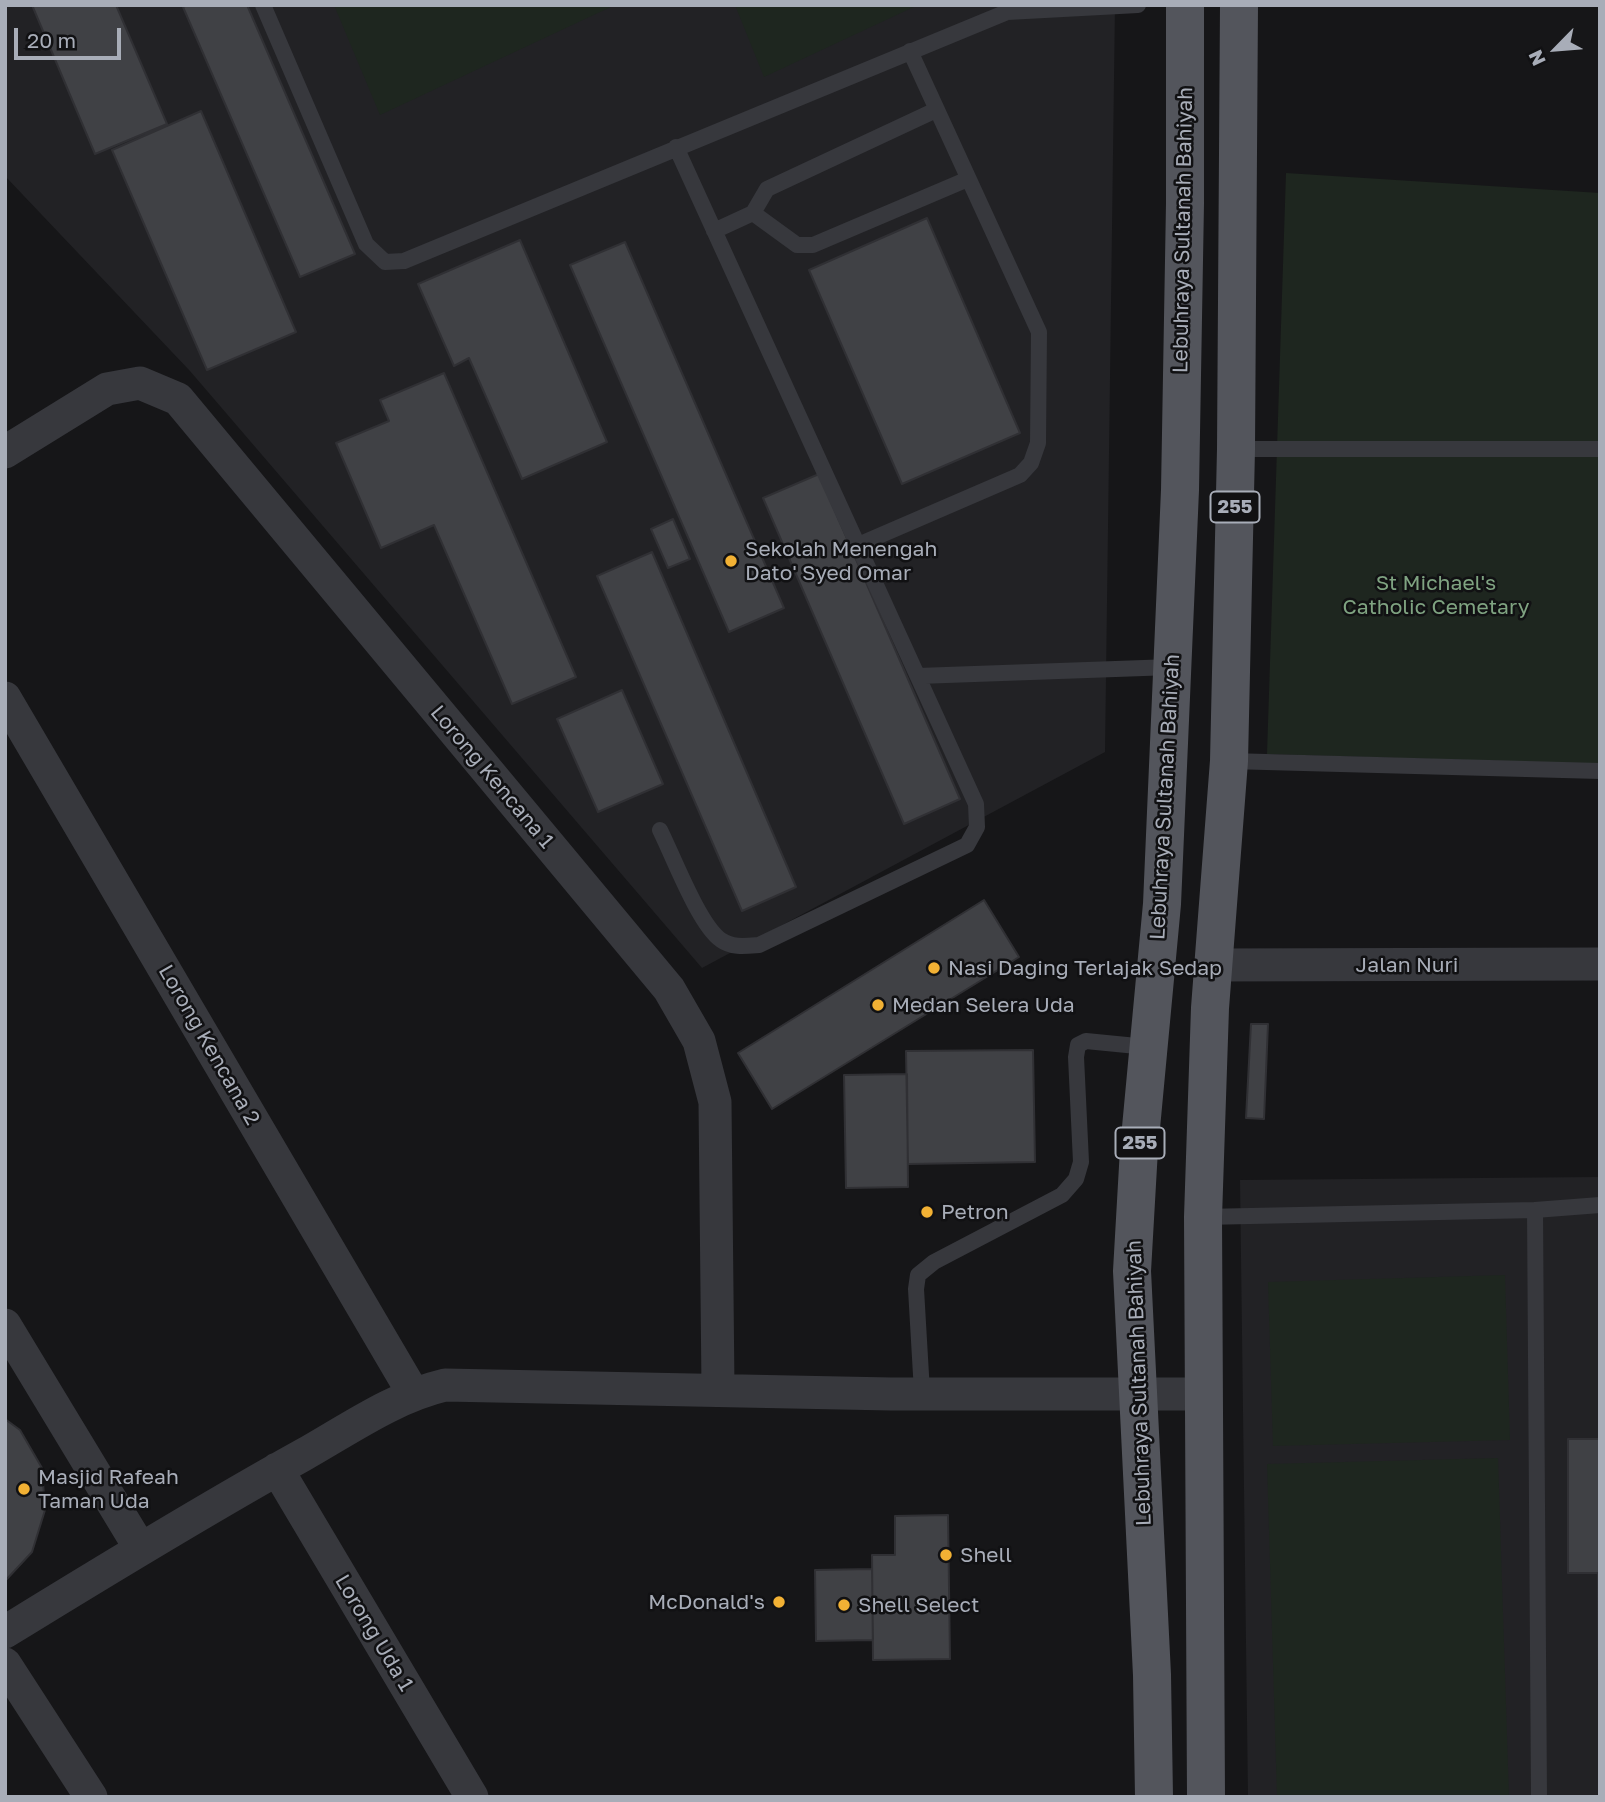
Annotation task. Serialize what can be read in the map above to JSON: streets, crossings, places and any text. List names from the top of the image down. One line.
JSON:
{"streets":{"main road":["Lebuhraya Sultanah Bahiyah","255"],"street":["Lorong Kencana 1","Jalan Nuri","Lorong Kencana 2","Lorong Uda 1"]},"crossings":[["255","Jalan Nuri"]],"parks":["St Michael's Catholic Cemetary"],"places":["Sekolah Menengah Dato' Syed Omar","Nasi Daging Terlajak Sedap","Medan Selera Uda","Petron","Masjid Rafeah Taman Uda","Shell","McDonald's","Shell Select"],"scale_bar":"20 m","north":"bottom left"}
